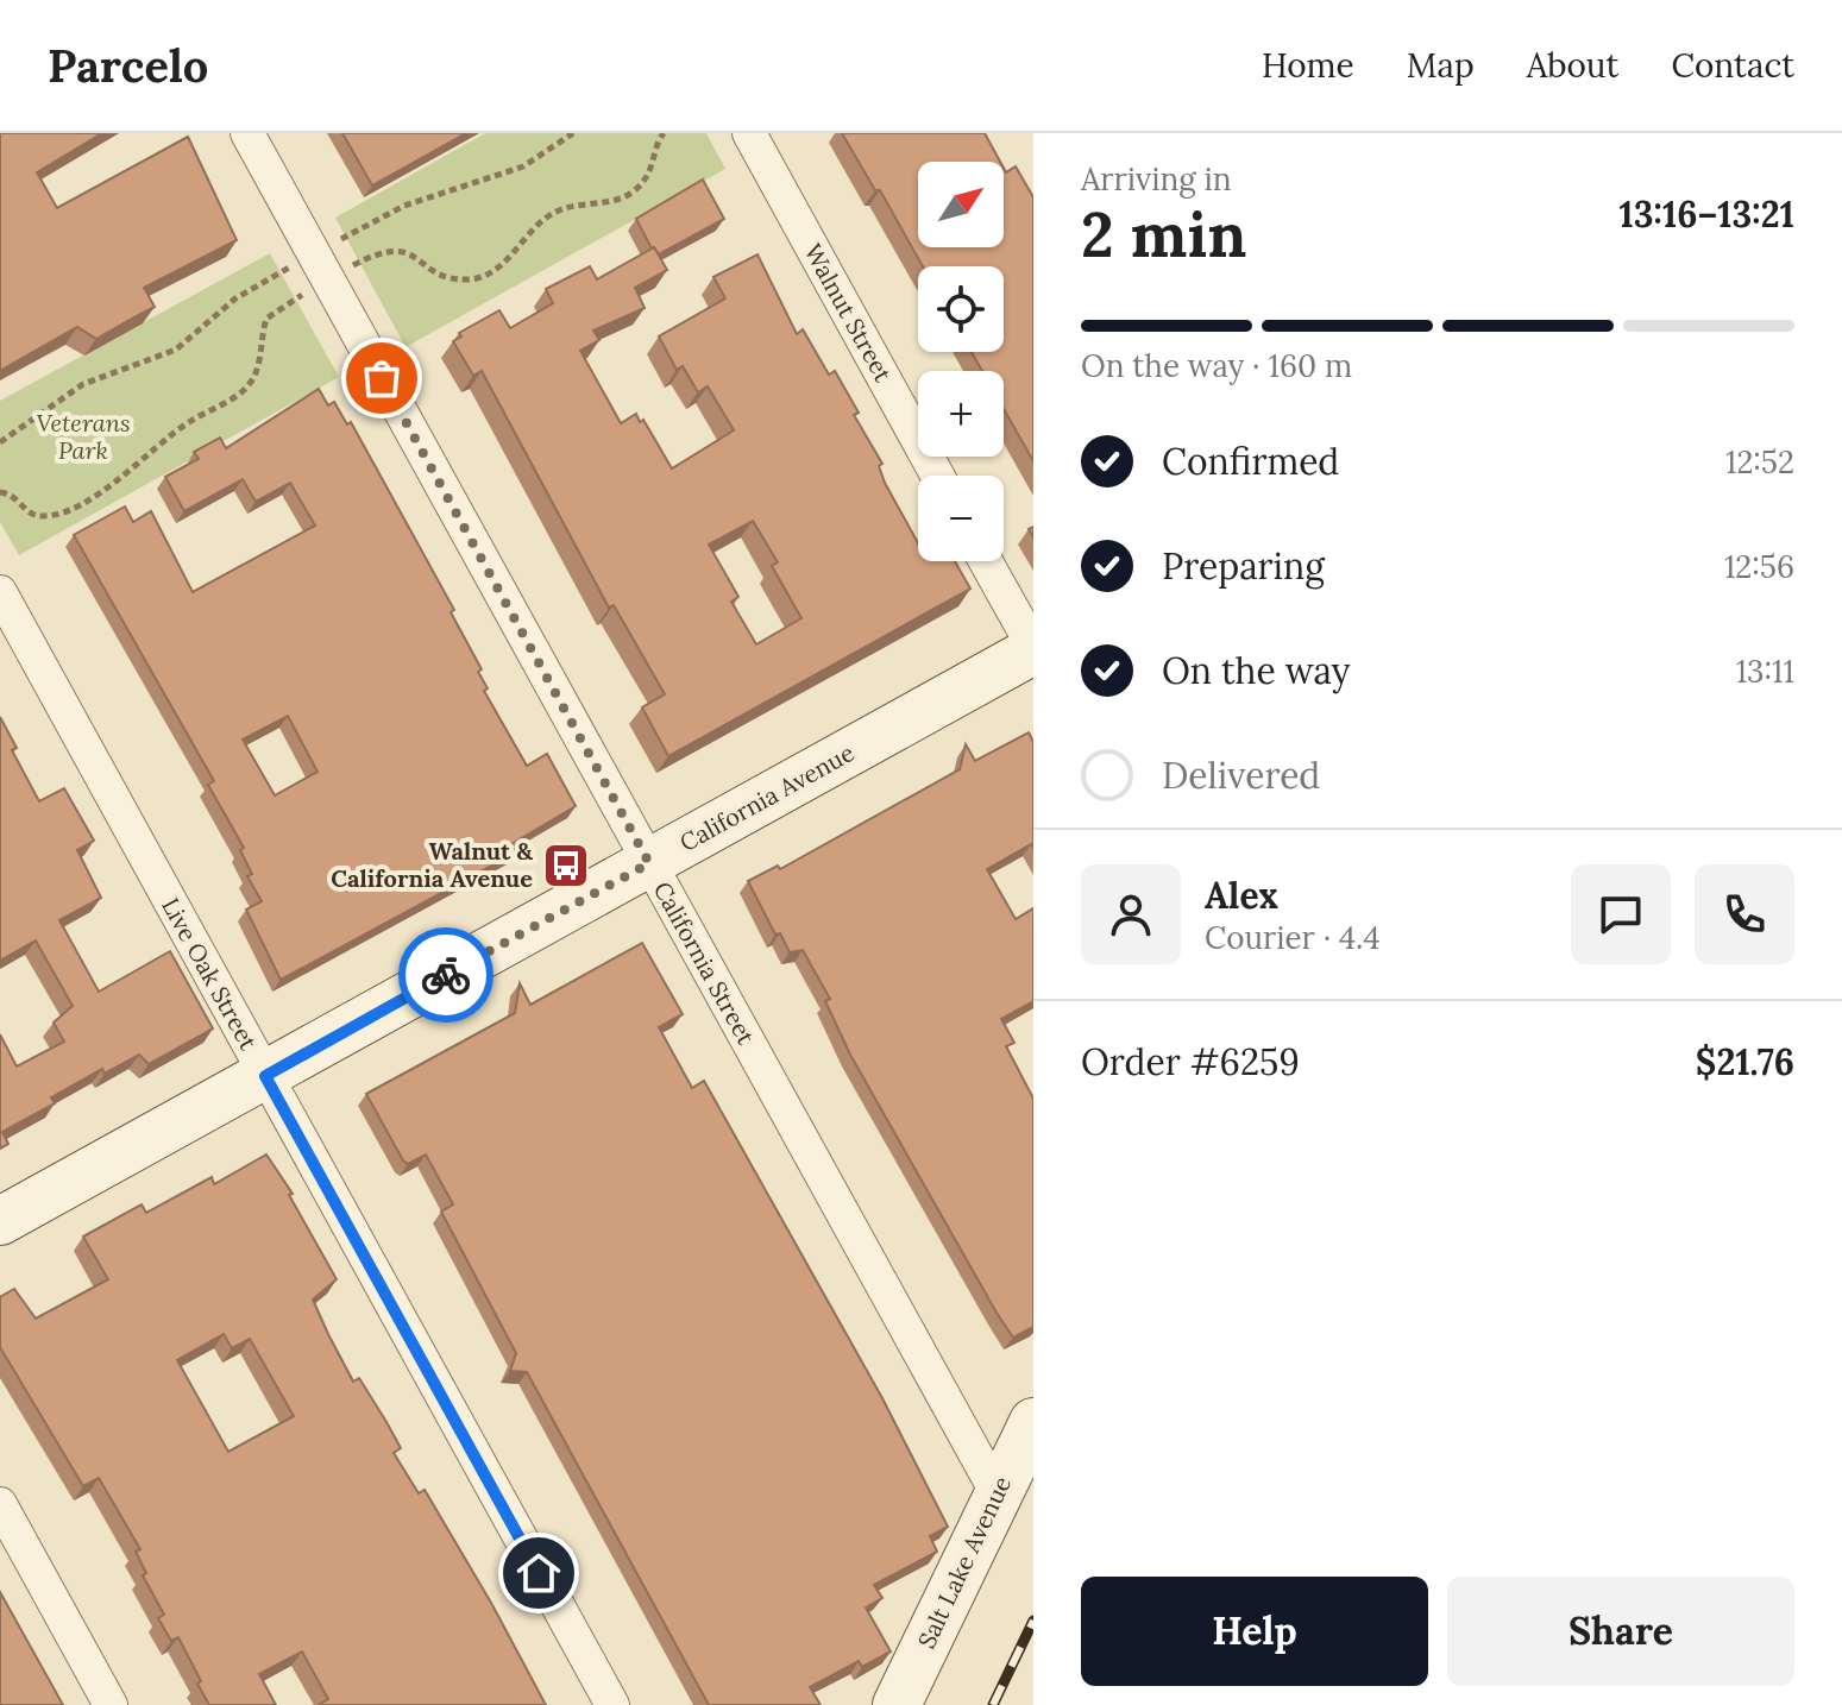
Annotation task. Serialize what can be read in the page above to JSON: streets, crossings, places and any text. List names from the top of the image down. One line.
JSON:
{"streets":{"street":["Walnut Street","California Avenue","California Street","Live Oak Street","Salt Lake Avenue"]},"crossings":[["California Avenue","California Street"],["California Avenue","Live Oak Street"],["California Street","Salt Lake Avenue"]],"parks":["Veterans Park"],"places":{"bus stop":["Walnut & California Avenue"]},"north":"top right","page":{"header":"Parcelo","nav":["Home","Map","About","Contact"],"heading":["2 min","Arriving in","13:16–13:21"],"panel":["Alex","Courier · 4.4","Order #6259","$21.76"],"map_buttons":["+","−"],"bar":"On the way · 160 m","list":[["Confirmed","12:52"],["Preparing","12:56"],["On the way","13:11"],"Delivered"],"buttons":["Help","Share"]}}
